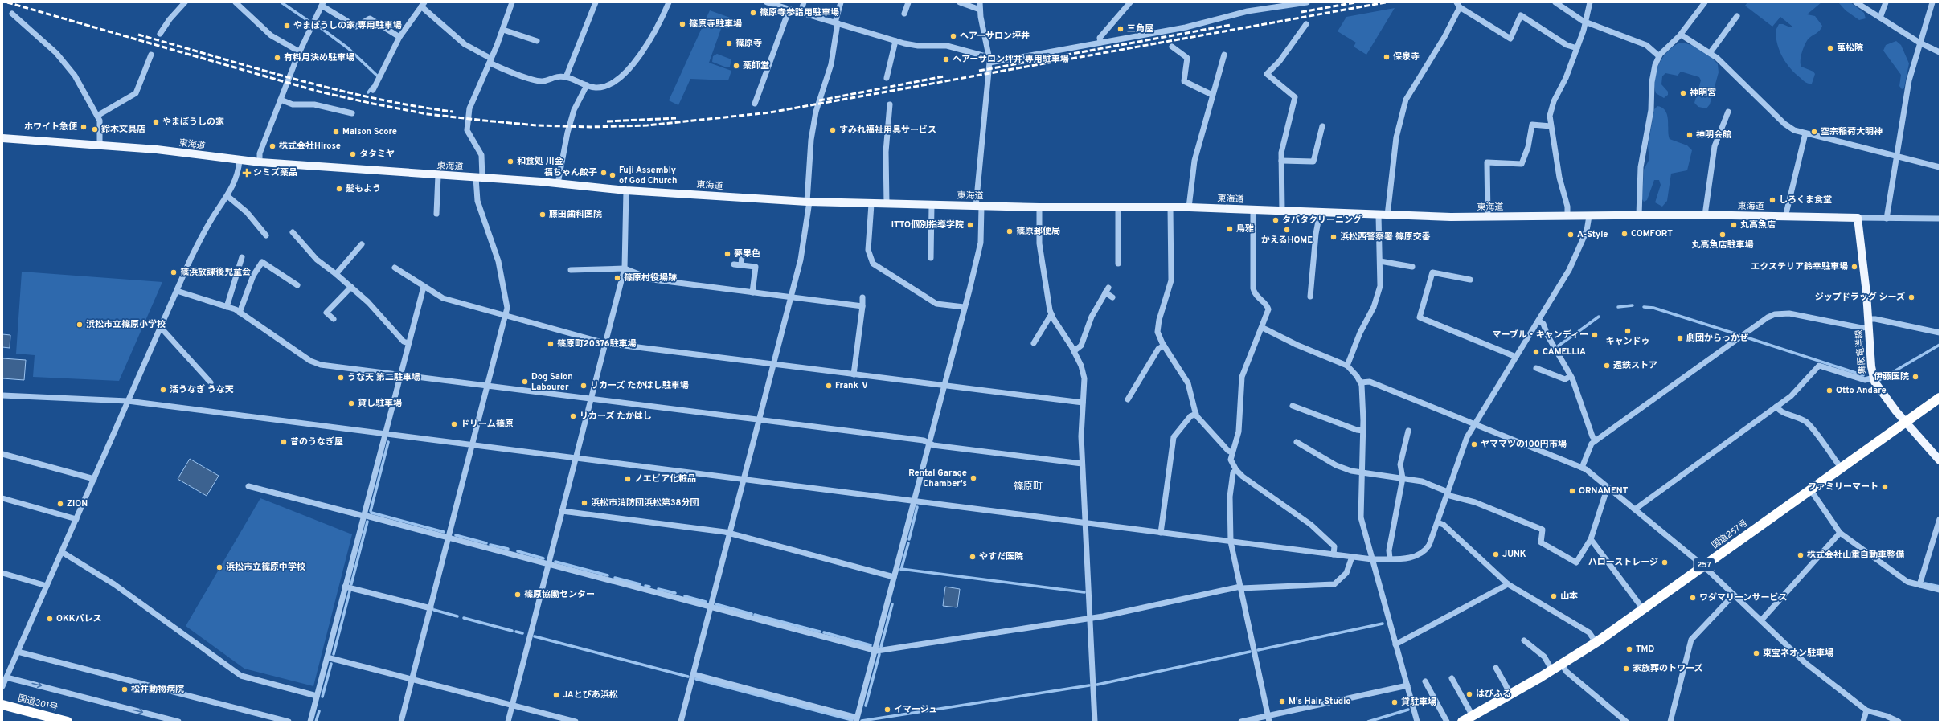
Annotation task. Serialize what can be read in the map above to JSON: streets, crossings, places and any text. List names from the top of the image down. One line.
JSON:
{"streets":{"highway":["国道257号","257","国道301号"],"main road":["東海道","舞阪竜洋線"]},"crossings":[["東海道","舞阪竜洋線"],["舞阪竜洋線","国道257号"]],"districts":["篠原町"],"places":{"other":["篠原寺参詣用駐車場","篠原寺駐車場","やまぼうしの家 専用駐車場","三角屋","ヘアーサロン坪井","篠原寺","萬松院","保泉寺","有料月決め駐車場","ヘアーサロン坪井 専用駐車場","薬師堂","神明宮","やまぼうしの家","ホワイト急便","鈴木文具店","すみれ福祉用具サービス","Maison Score","空宗稲荷大明神","神明会館","株式会社Hirose","タタミヤ","和食処 川金","福ちゃん餃子","Fuji Assembly of God Church","髪もよう","しろくま食堂","藤田歯科医院","タバタクリーニング","ITTO個別指導学院","丸高魚店","鳥雅","かえるHOME","篠原郵便局","COMFORT","A-Style","丸高魚店駐車場","浜松西警察署 篠原交番","夢果色","エクステリア鈴幸駐車場","篠浜放課後児童会","篠原村役場跡","ジップドラッグ シーズ","浜松市立篠原小学校","キャンドゥ","マーブル・キャンディー","劇団からっかぜ","篠原町20376駐車場","CAMELLIA","遠鉄ストア","伊藤医院","うな天 第二駐車場","Dog Salon Labourer","リカーズ たかはし駐車場","Frank Ⅴ","活うなぎ うな天","Otto Andare","貸し駐車場","リカーズ たかはし","ドリーム篠原","昔のうなぎ屋","ヤママツの100円市場","Rental Garage Chamber's","ノエビア化粧品","ファミリーマート","ORNAMENT","浜松市消防団浜松第38分団","ZION","JUNK","株式会社山重自動車整備","やすだ医院","ハローストレージ","浜松市立篠原中学校","篠原協働センター","山本","ワダマリーンサービス","OKKパレス","TMD","東宝ネオン駐車場","家族葬のトワーズ","松井動物病院","はぴふる","JAとぴあ浜松","M's Hair Studio","貸駐車場","イマージュ"],"health":["シミズ薬品"]}}
